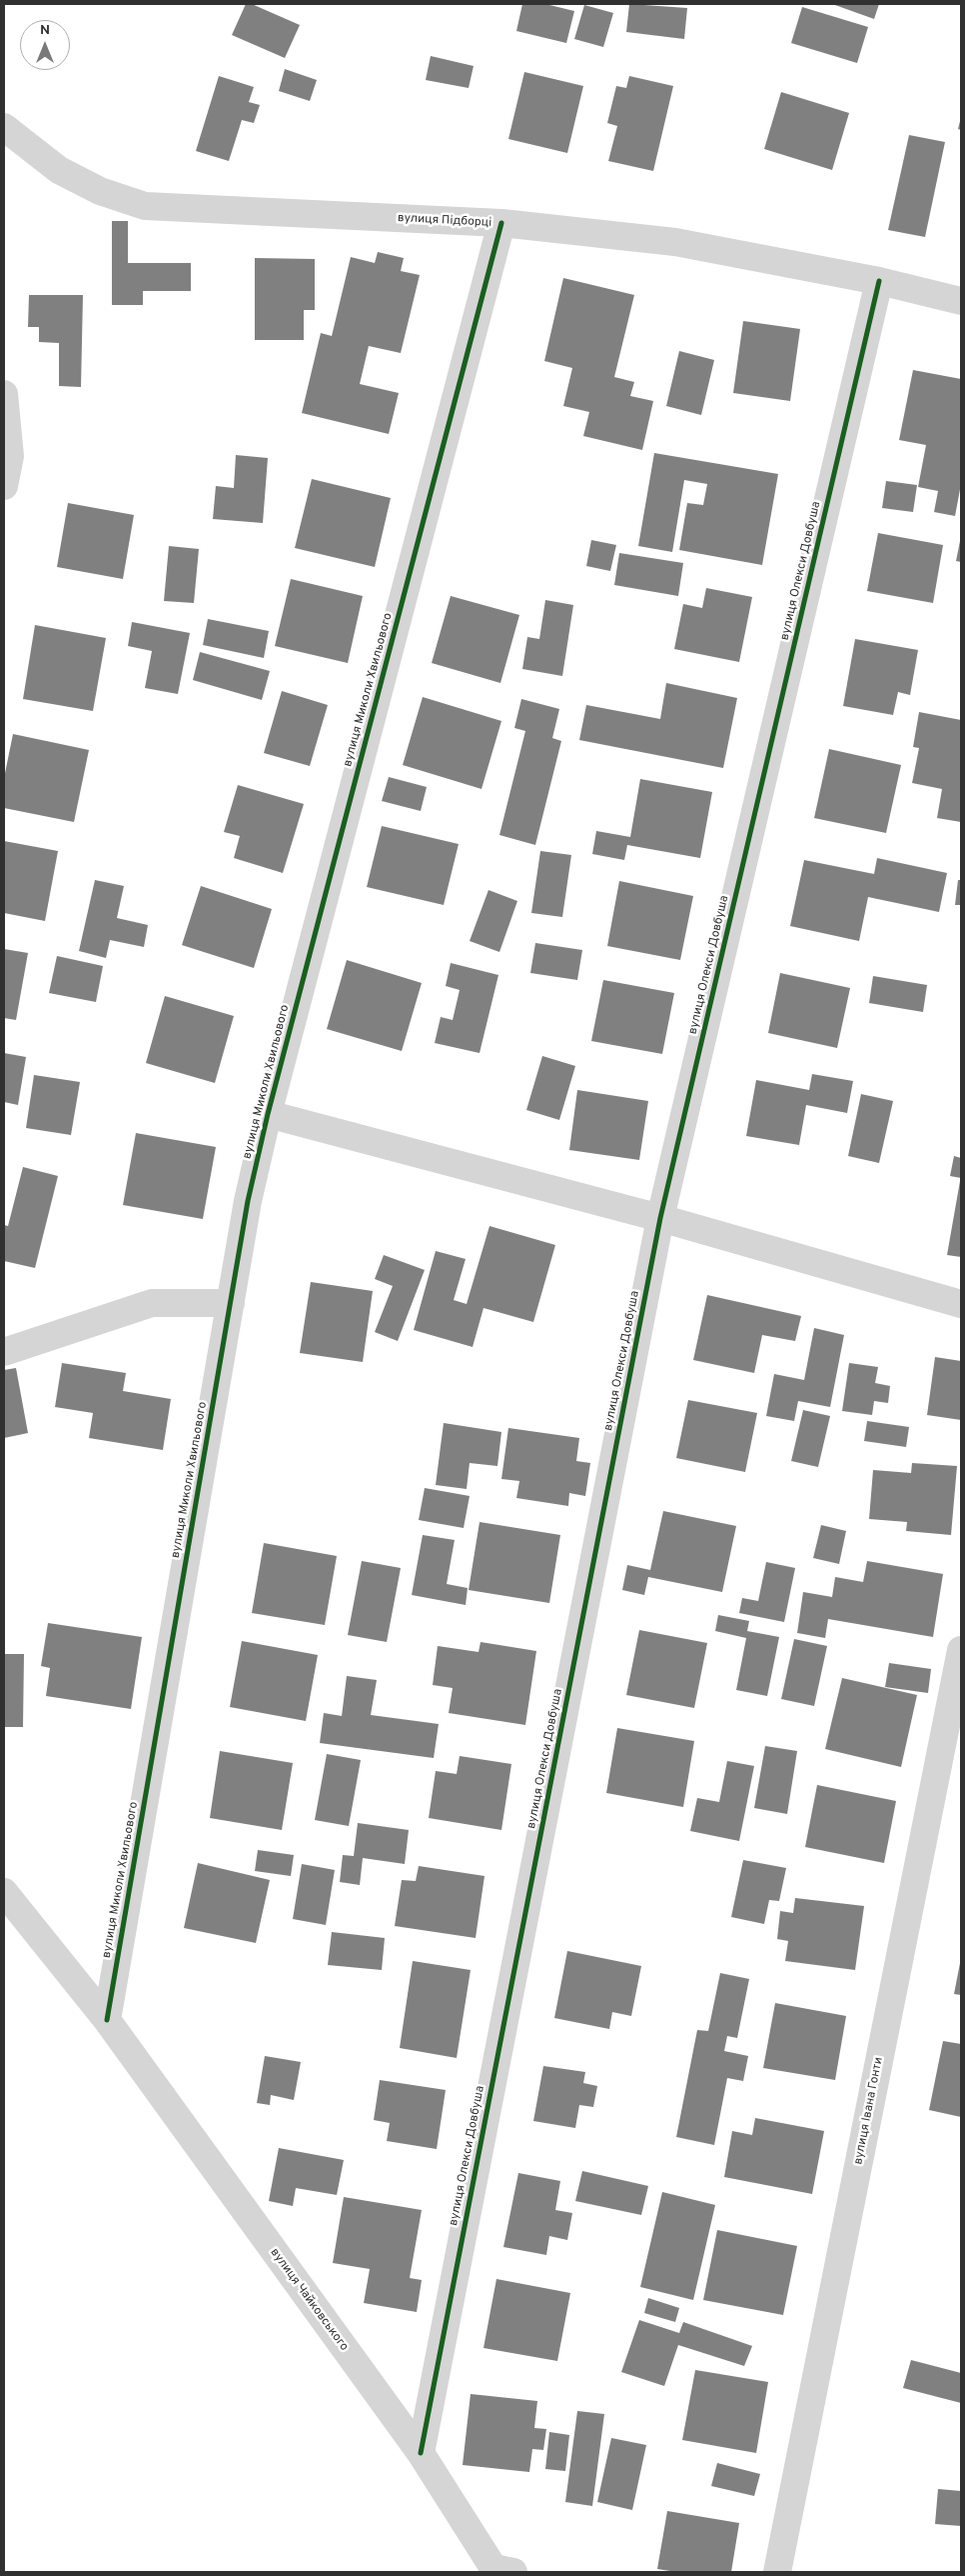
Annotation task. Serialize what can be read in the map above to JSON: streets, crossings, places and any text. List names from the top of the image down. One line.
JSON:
{"streets":{"street":["вулиця Підборці","вулиця Олекси Довбуша","вулиця Миколи Хвильового","вулиця Івана Гонти","вулиця Чайковського"]},"crossings":[["вулиця Підборці","вулиця Олекси Довбуша"],["вулиця Підборці","вулиця Миколи Хвильового"],["вулиця Олекси Довбуша","вулиця Чайковського"],["вулиця Миколи Хвильового","вулиця Чайковського"]],"north":"top"}
